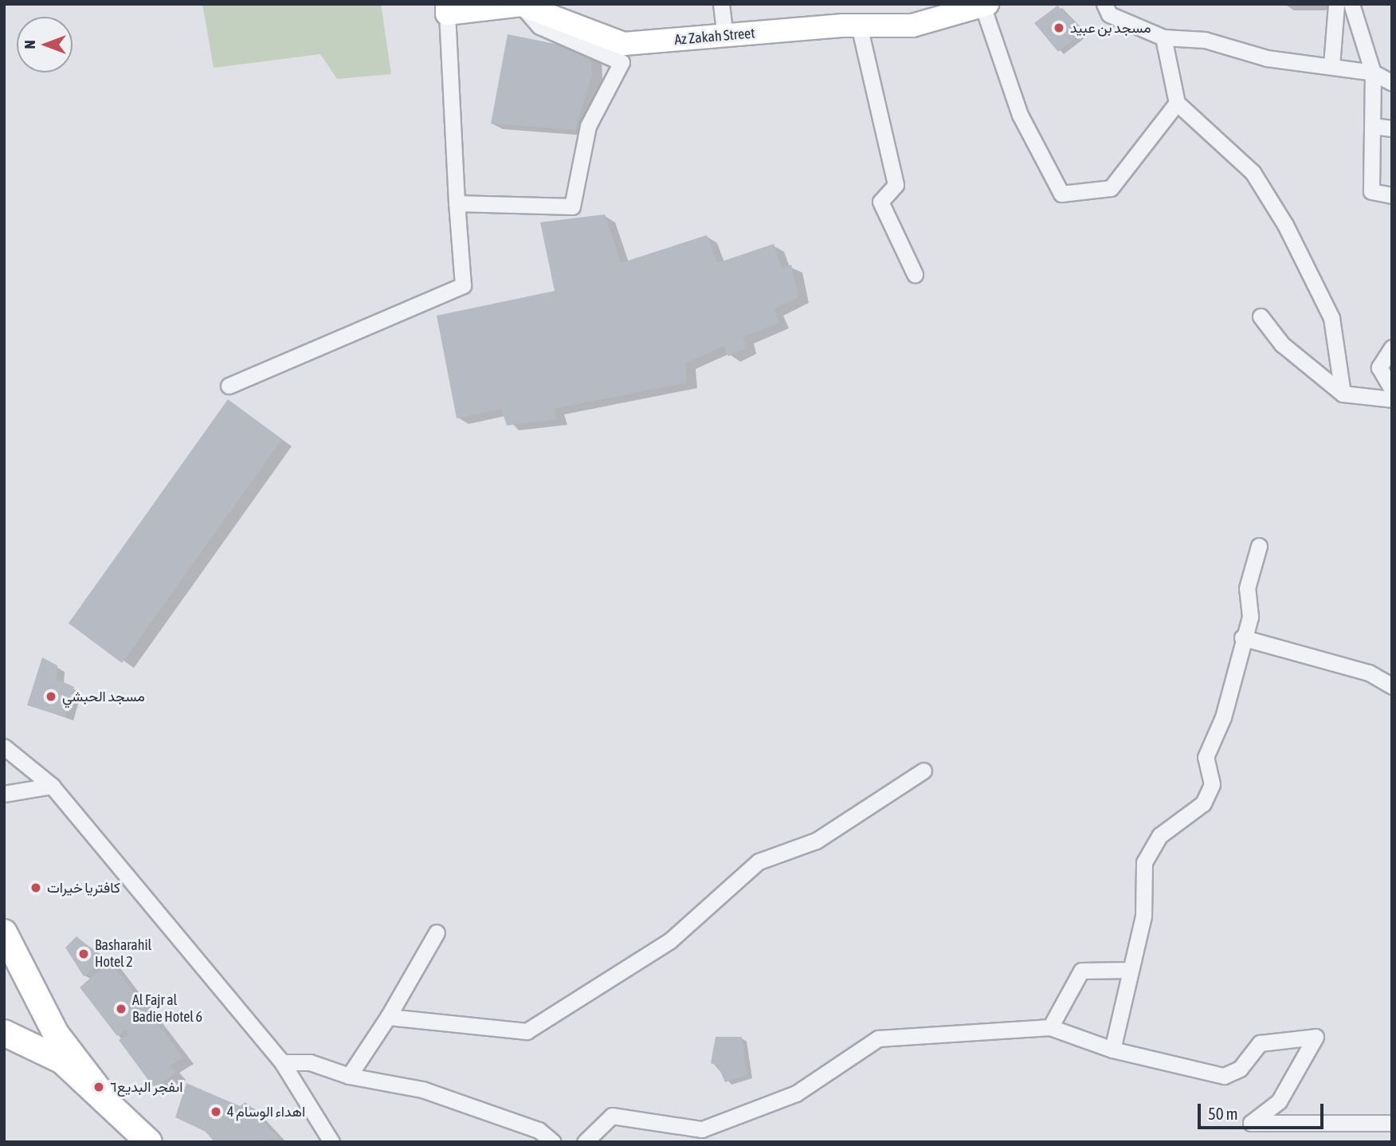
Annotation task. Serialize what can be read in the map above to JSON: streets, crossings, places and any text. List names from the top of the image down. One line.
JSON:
{"streets":{"street":["Az Zakah Street"]},"places":["مسجد بن عبيد","مسجد الحبشي","كافتريا خيرات","Basharahil Hotel 2","Al Fajr al Badie Hotel 6","اىفجر البديع٦","اهداء الوسام 4"],"scale_bar":"50 m","north":"left"}
